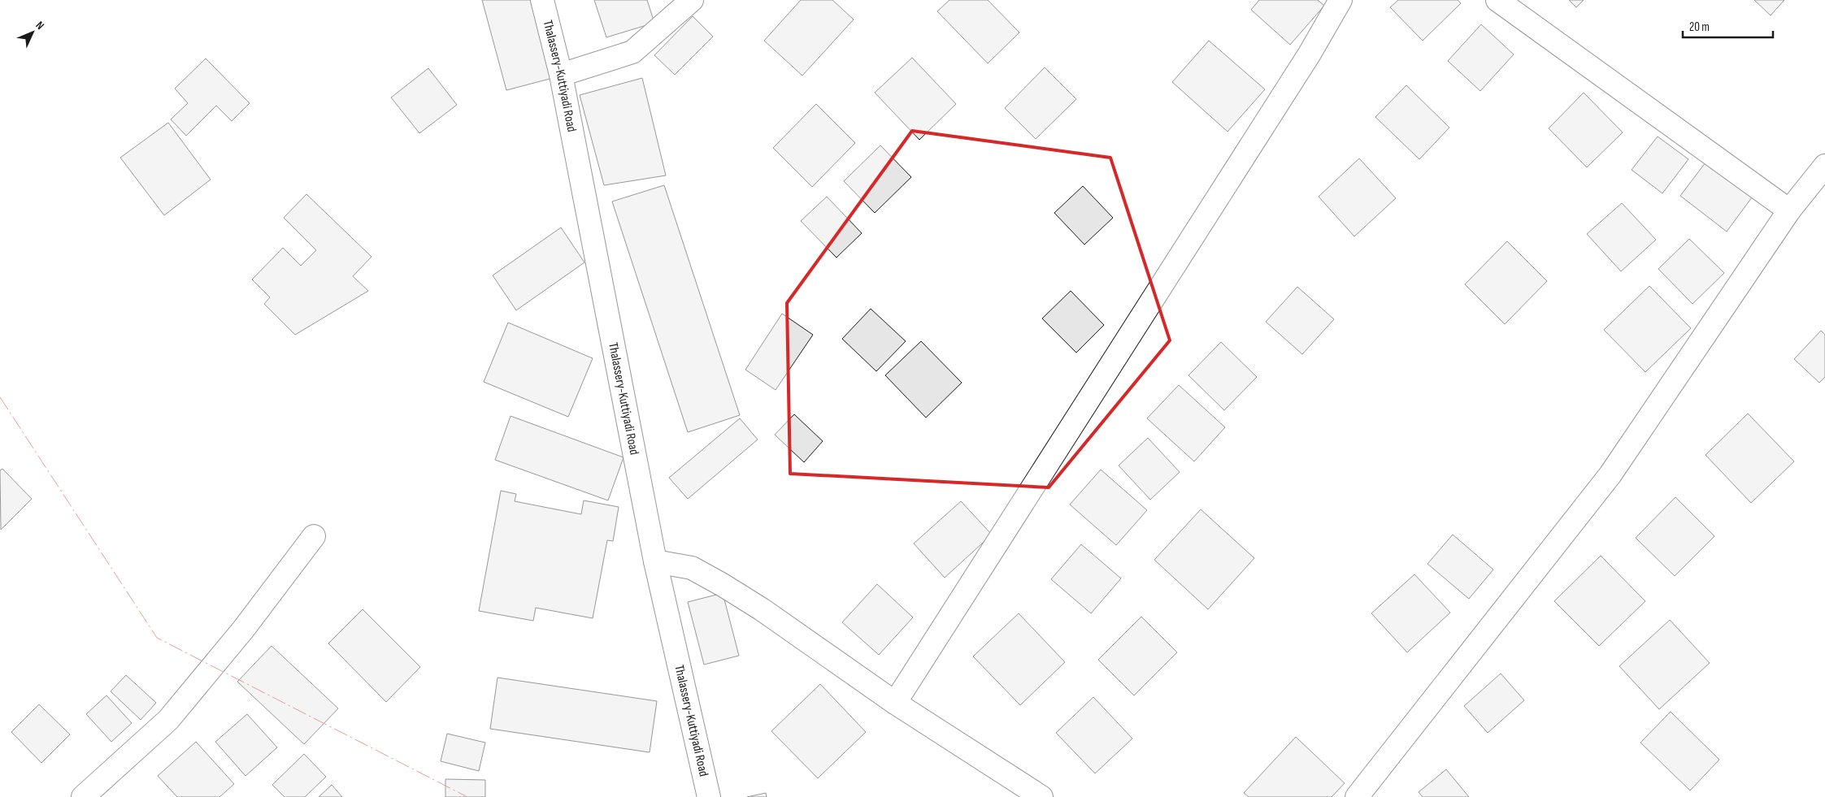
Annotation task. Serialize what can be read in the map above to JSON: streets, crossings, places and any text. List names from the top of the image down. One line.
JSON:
{"streets":{"street":["Thalassery-Kuttiyadi Road"]},"scale_bar":"20 m","north":"top right"}
